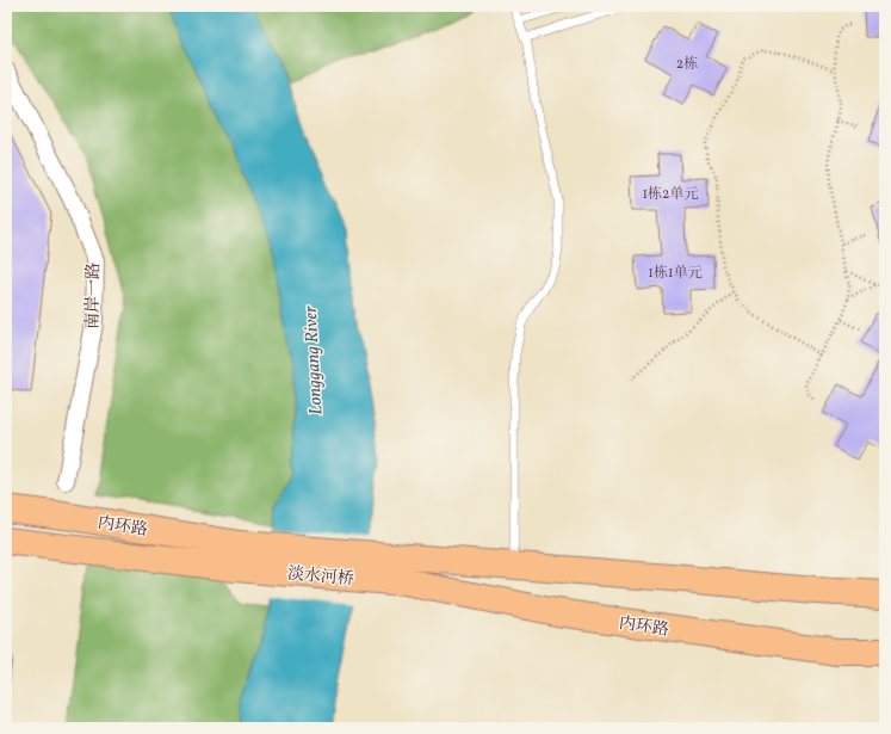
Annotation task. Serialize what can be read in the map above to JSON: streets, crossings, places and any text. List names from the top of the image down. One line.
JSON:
{"streets":{"main road":["内环路","淡水河桥"],"street":["南岸一路"]},"crossings":[["内环路","淡水河桥"]],"water":["Longgang River"],"house_numbers":["2栋","1栋2单元","1栋1单元"]}
